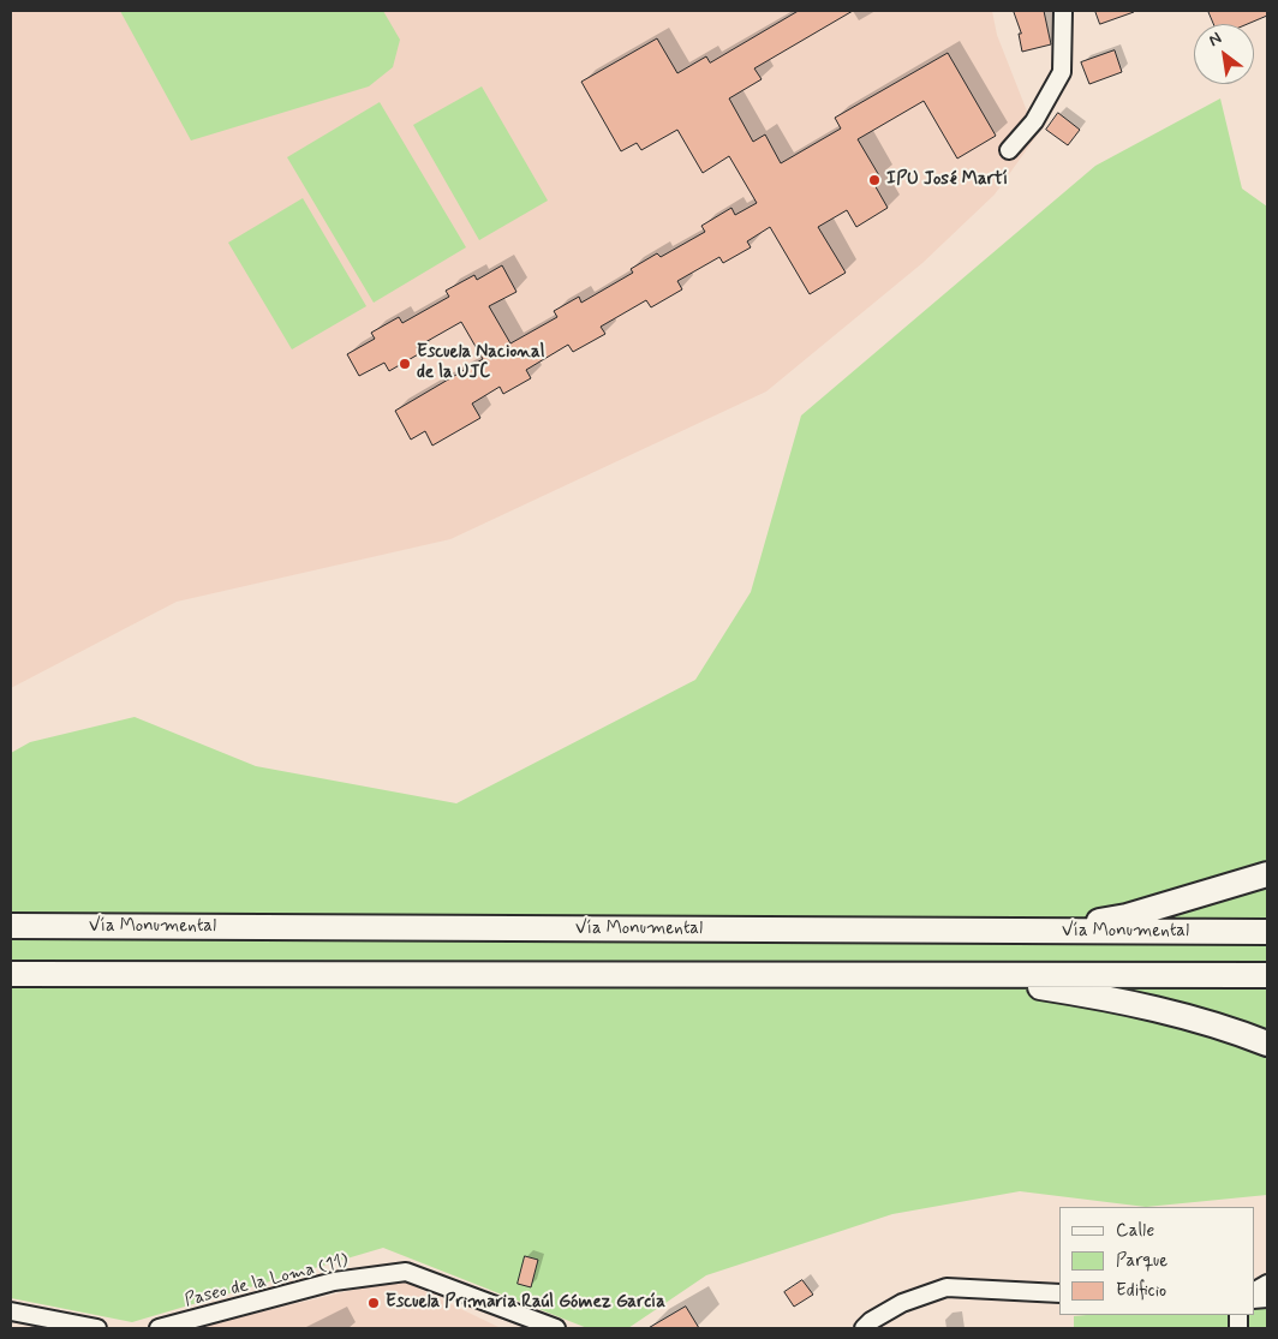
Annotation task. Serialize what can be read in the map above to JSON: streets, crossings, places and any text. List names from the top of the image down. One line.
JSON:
{"streets":{"highway":["Vía Monumental"],"street":["Paseo de la Loma (11)"]},"places":["IPU José Martí","Escuela Nacional de la UJC","Escuela Primaria Raúl Gómez García"],"legend":["Calle","Parque","Edificio"],"north":"top left"}
